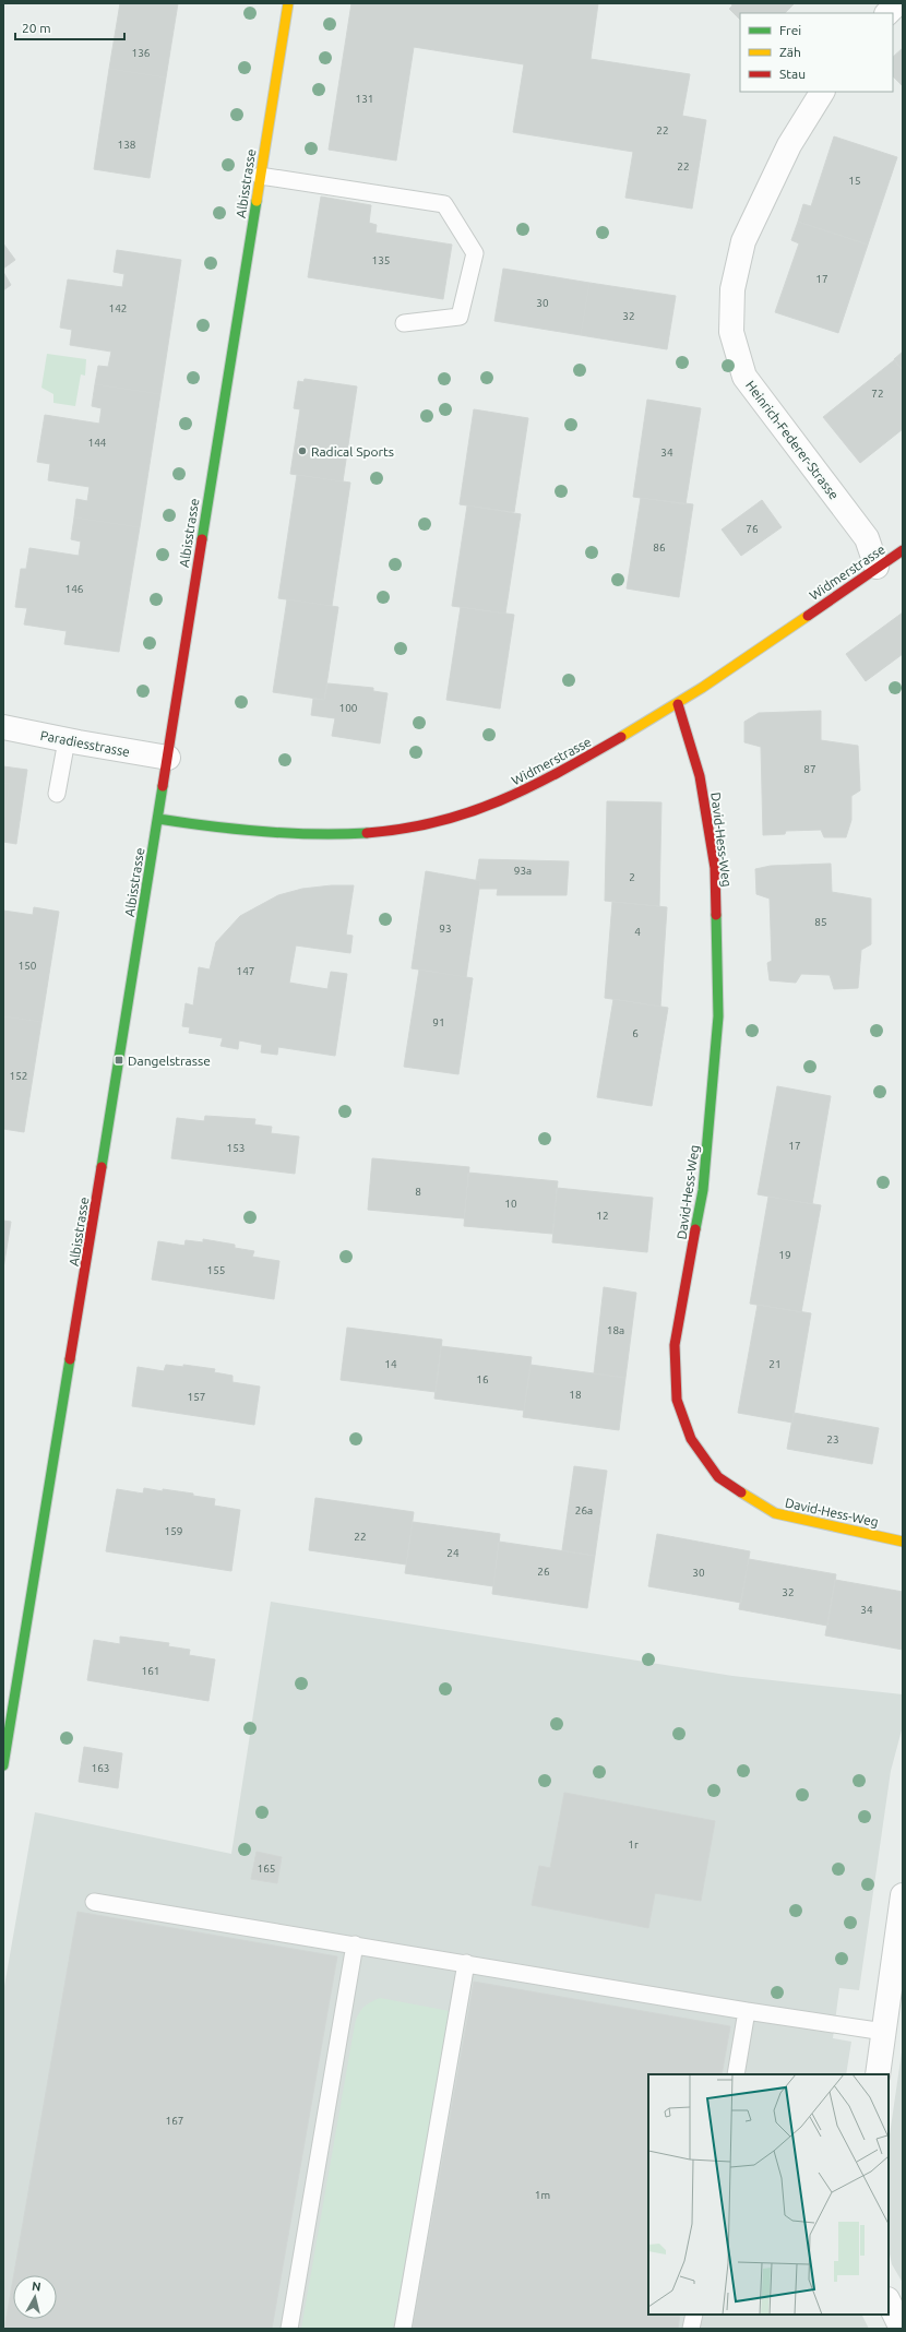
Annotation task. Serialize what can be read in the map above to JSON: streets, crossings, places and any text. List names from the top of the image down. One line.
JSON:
{"streets":{"street":["Albisstrasse","Heinrich-Federer-Strasse","Widmerstrasse","Paradiesstrasse","David-Hess-Weg"]},"crossings":[["Albisstrasse","Widmerstrasse"],["Albisstrasse","Paradiesstrasse"],["Heinrich-Federer-Strasse","Widmerstrasse"],["Widmerstrasse","David-Hess-Weg"]],"places":{"other":["Radical Sports"],"transit":["Dangelstrasse"]},"house_numbers":["136","131","22","138","22","15","135","17","30","142","32","72","144","34","76","86","146","100","87","93a","2","85","93","4","150","147","91","6","152","17","153","8","10","12","19","155","18a","14","21","16","18","157","23","26a","159","22","24","26","30","32","34","161","163","1r","165","167","1m"],"legend":["Frei","Zäh","Stau"],"scale_bar":"20 m","north":"top"}
